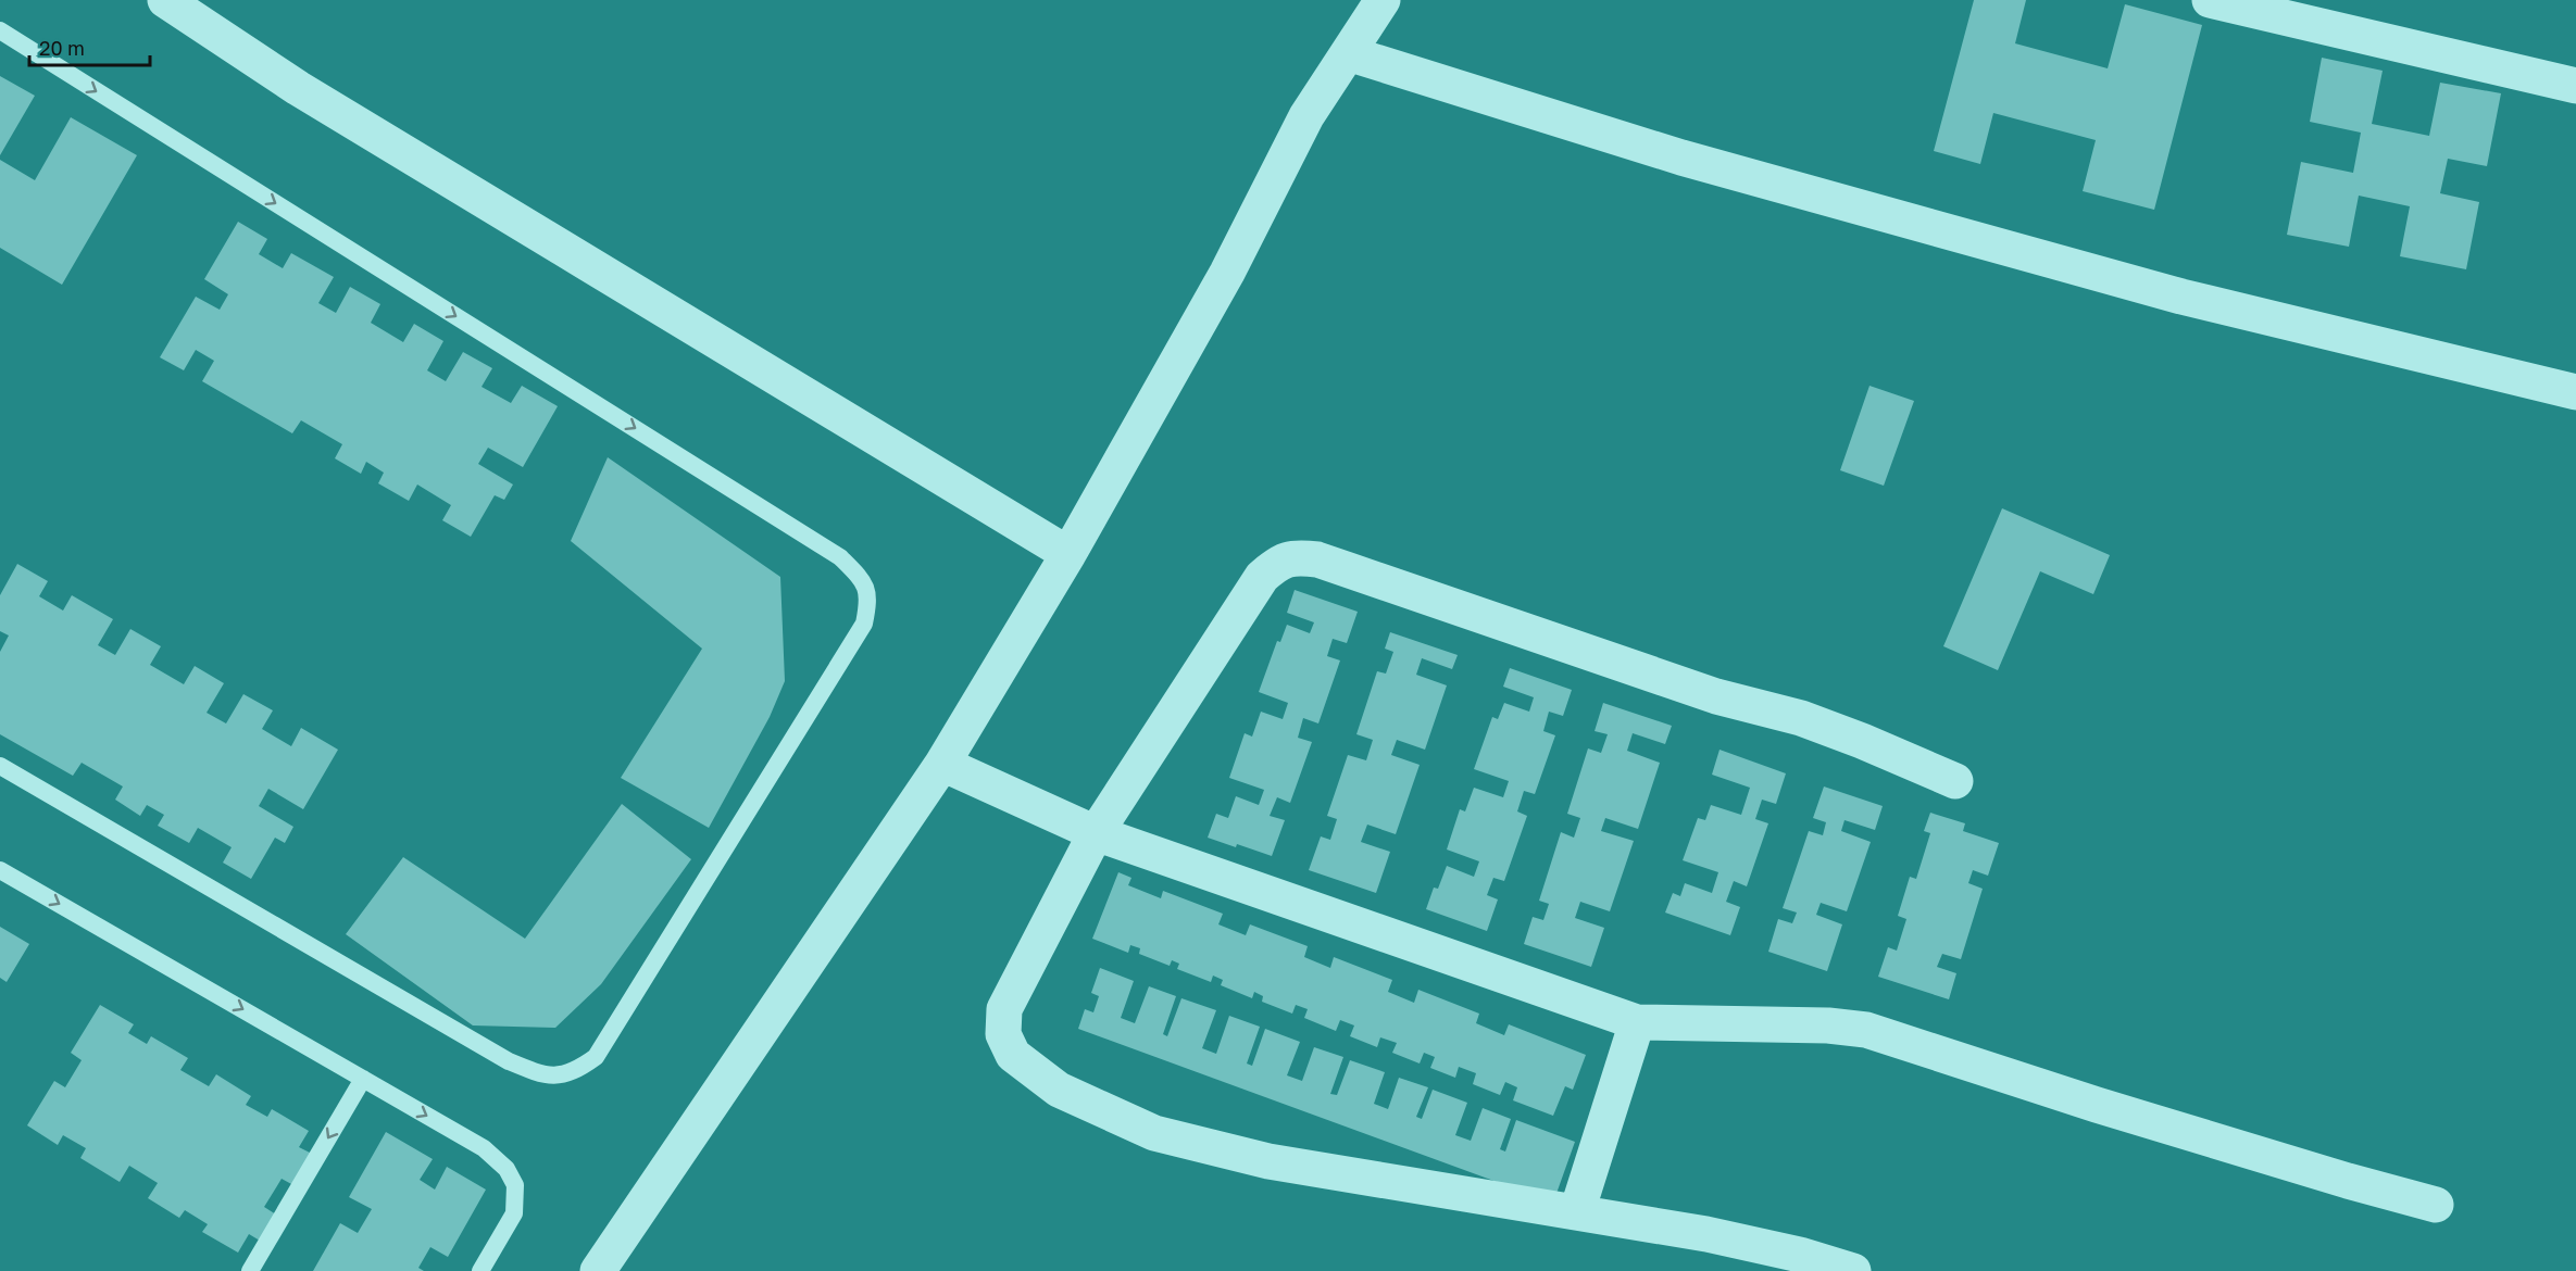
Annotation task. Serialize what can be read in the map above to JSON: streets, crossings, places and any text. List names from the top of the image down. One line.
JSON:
{"scale_bar":"20 m"}
